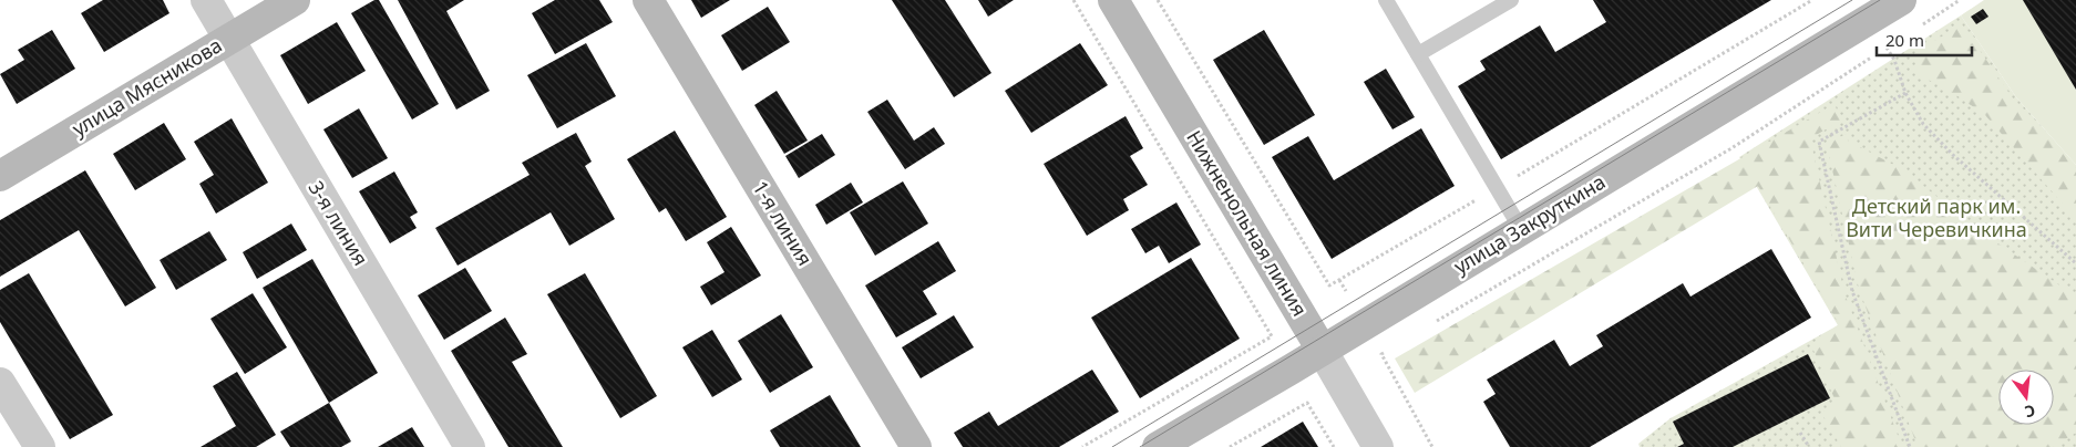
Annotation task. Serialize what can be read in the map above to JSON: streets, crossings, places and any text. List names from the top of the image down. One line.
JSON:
{"streets":{"main road":["улица Мясникова","1-я линия","Нижненольная линия","улица Закруткина"],"street":["3-я линия"]},"crossings":[["улица Мясникова","3-я линия"],["Нижненольная линия","улица Закруткина"]],"parks":["Детский парк им. Вити Черевичкина"],"scale_bar":"20 m","north":"bottom"}
